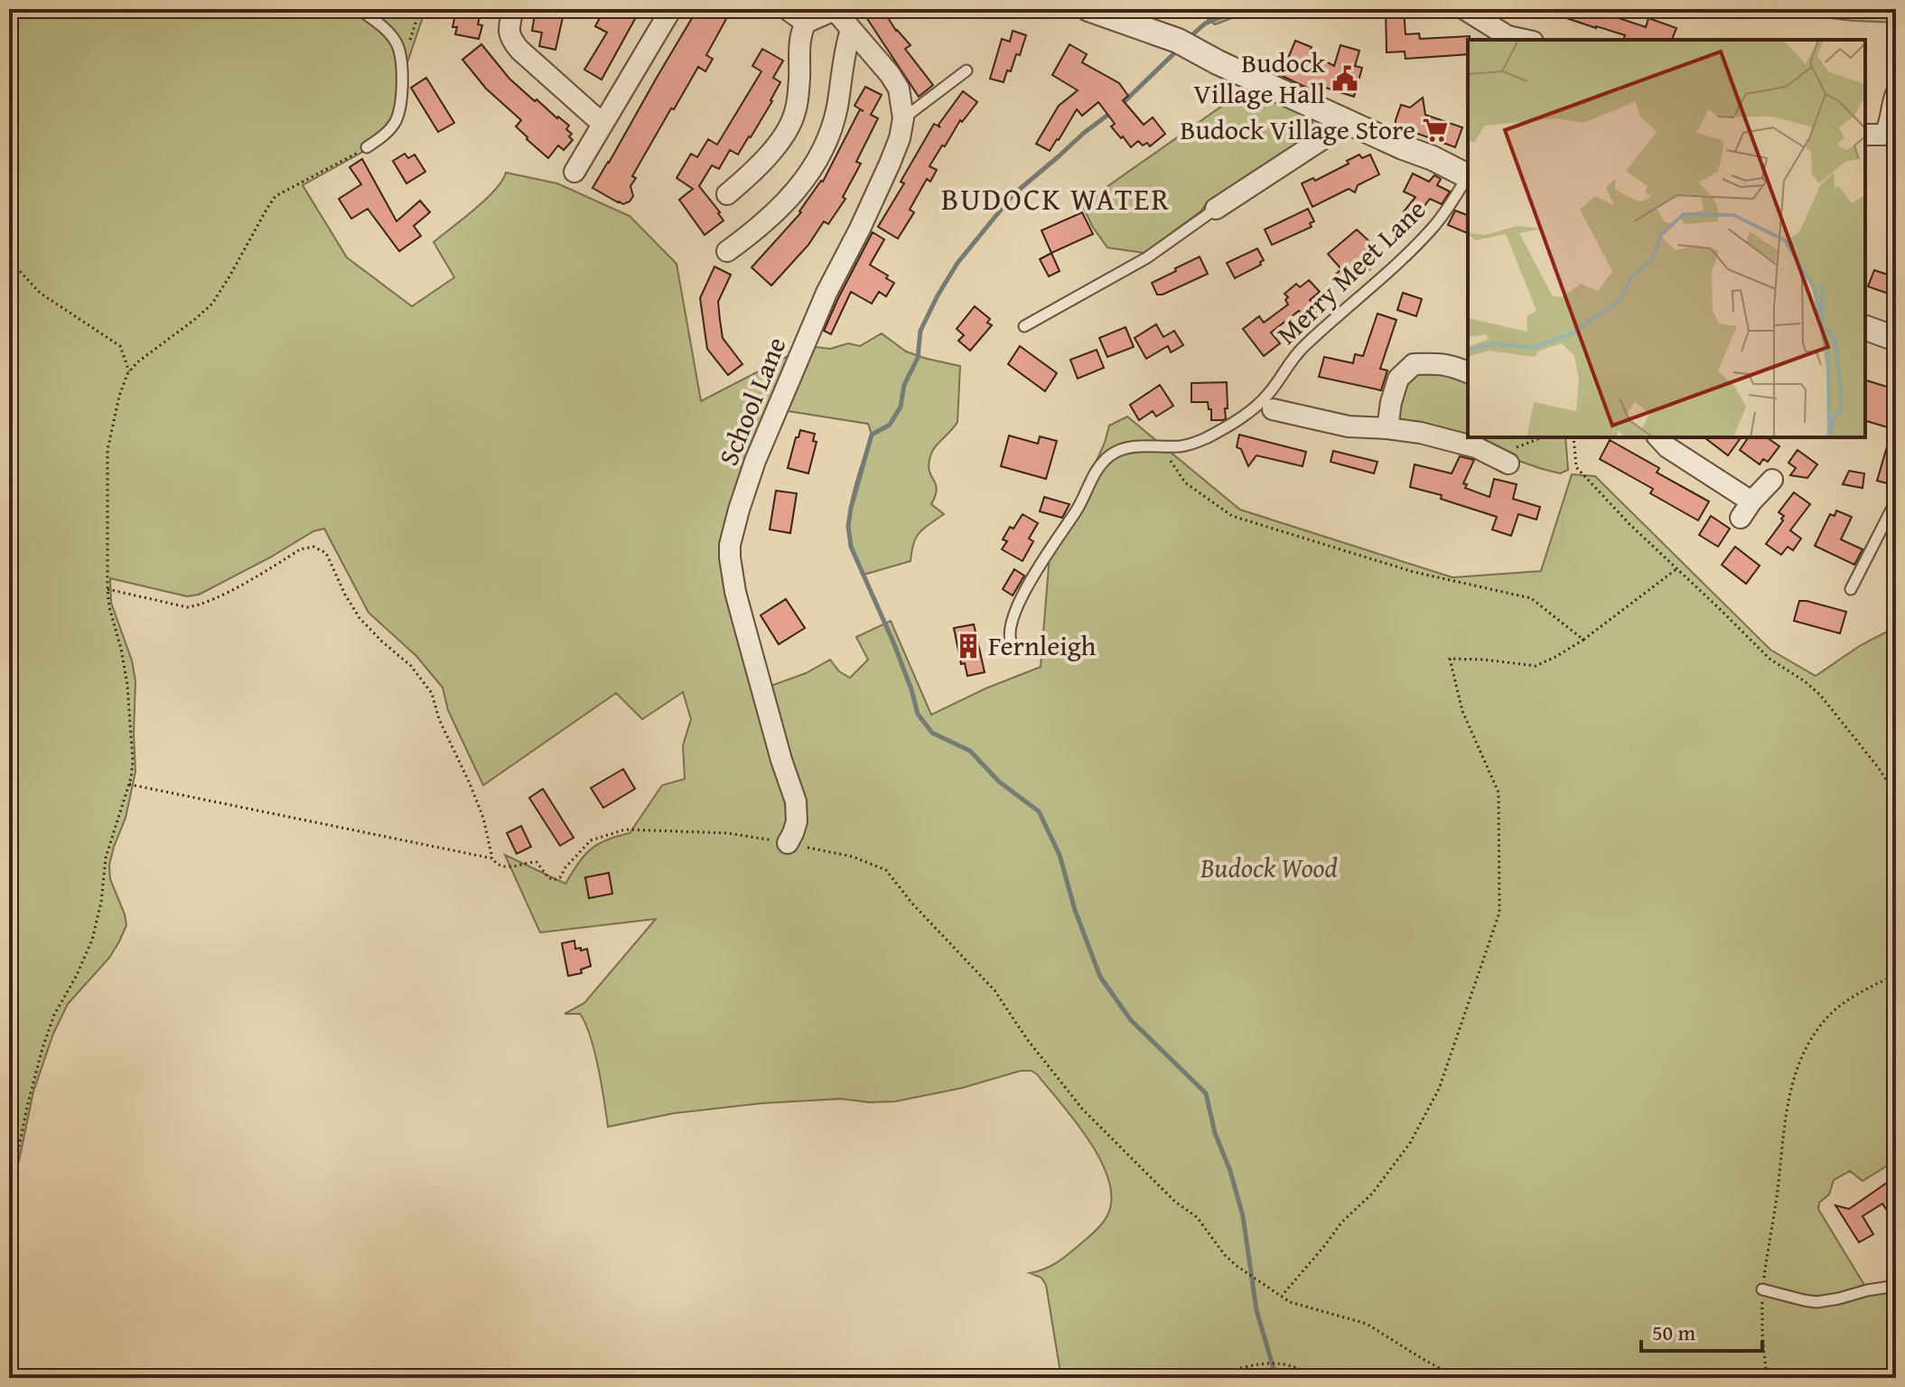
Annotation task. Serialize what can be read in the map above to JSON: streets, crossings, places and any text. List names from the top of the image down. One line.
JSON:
{"streets":{"street":["School Lane"],"lane":["Merry Meet Lane"]},"districts":["BUDOCK WATER"],"parks":["Budock Wood"],"places":{"public building":["Budock Village Hall"],"supermarket":["Budock Village Store"],"building":["Fernleigh"]},"scale_bar":"50 m"}
